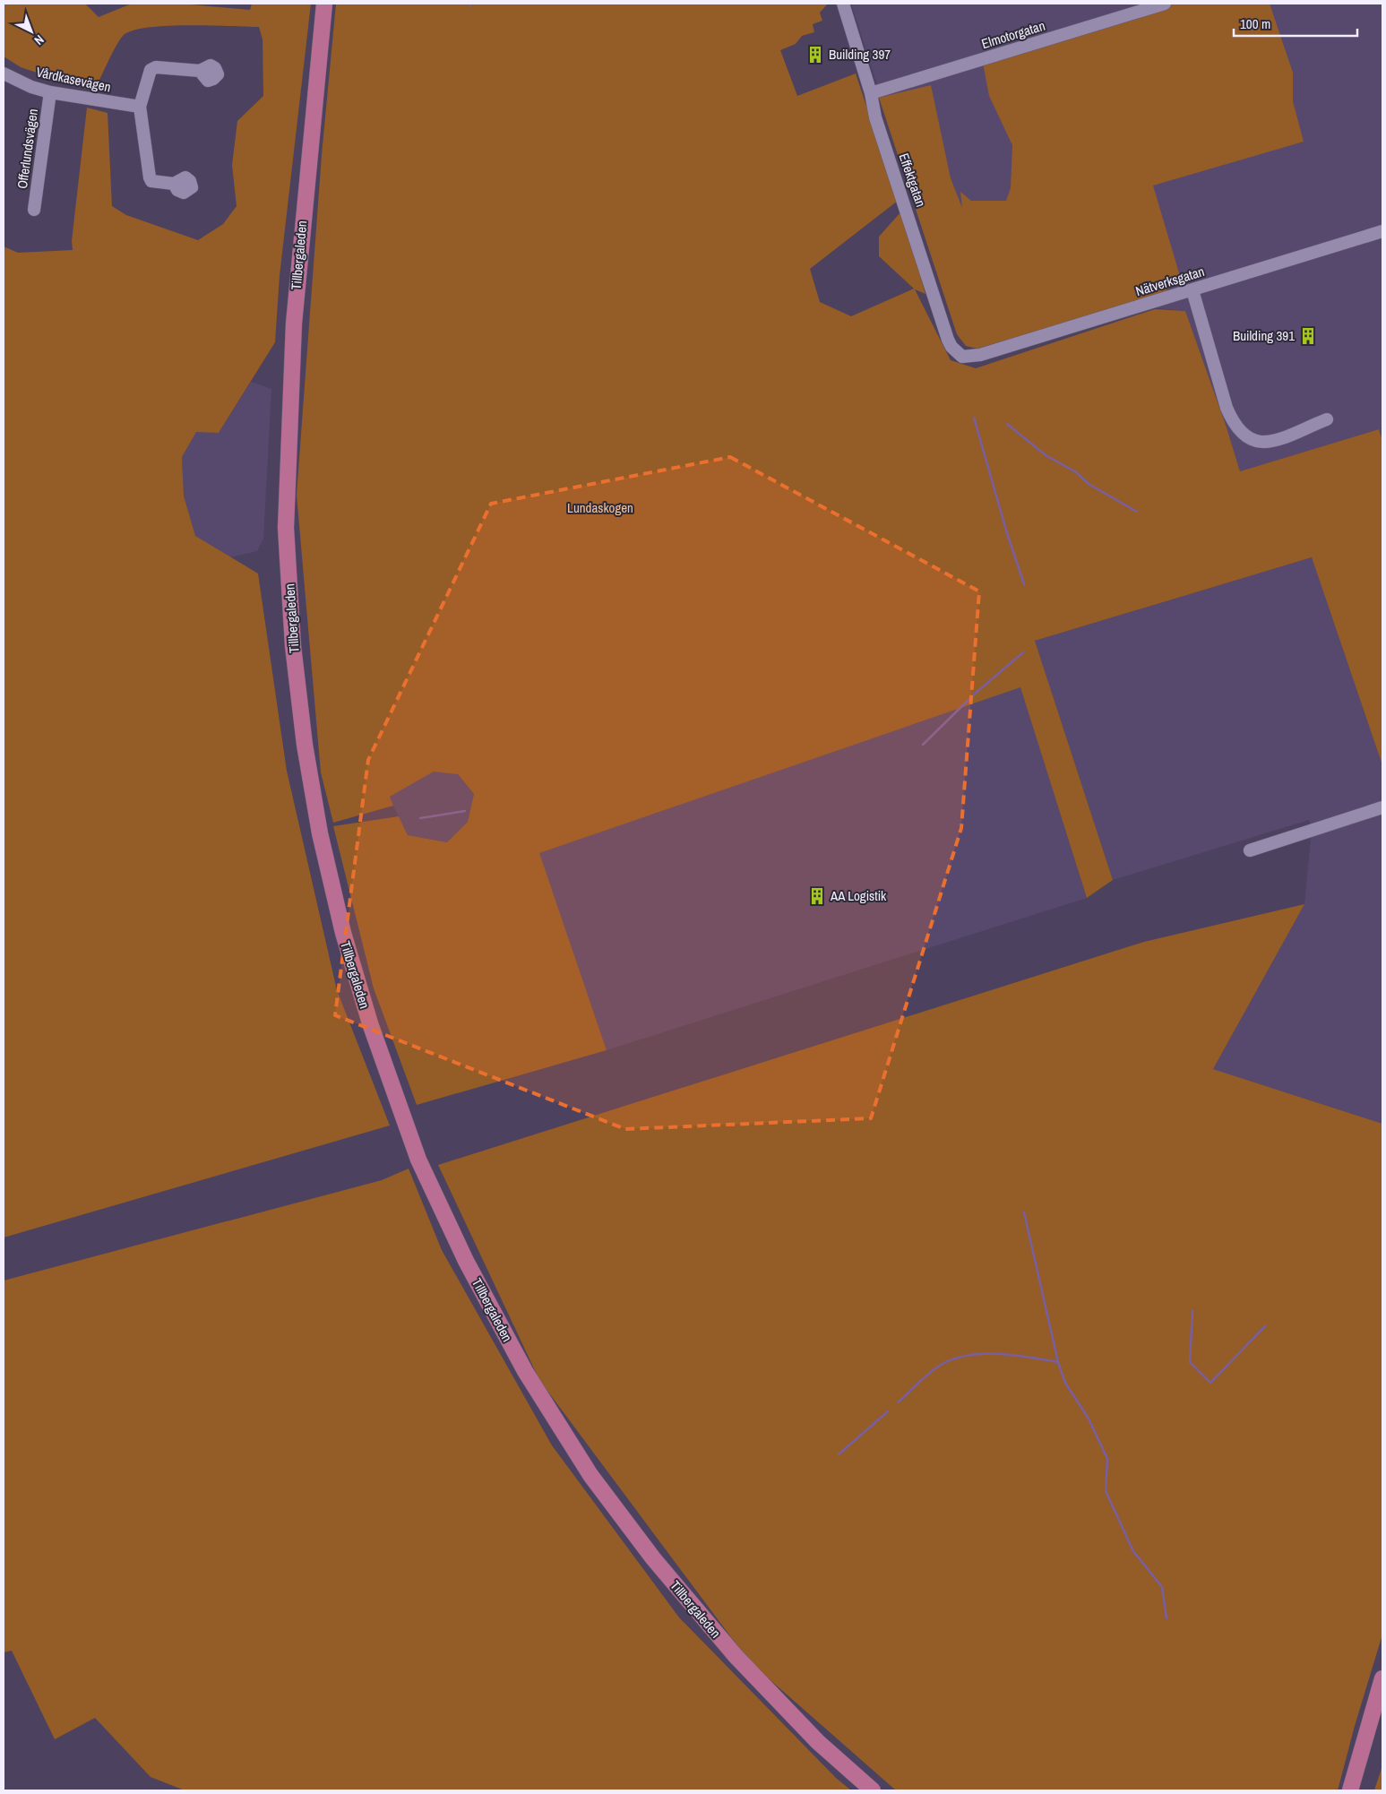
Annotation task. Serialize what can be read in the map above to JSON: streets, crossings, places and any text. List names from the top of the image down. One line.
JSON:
{"streets":{"main road":["Tillbergaleden"],"street":["Elmotorgatan","Vårdkasevägen","Offerlundsvägen","Effektgatan","Nätverksgatan"]},"crossings":[["Elmotorgatan","Effektgatan"],["Vårdkasevägen","Offerlundsvägen"],["Effektgatan","Nätverksgatan"]],"parks":["Lundaskogen"],"places":{"building":["Building 397","Building 391","AA Logistik"]},"scale_bar":"100 m","north":"bottom right"}
